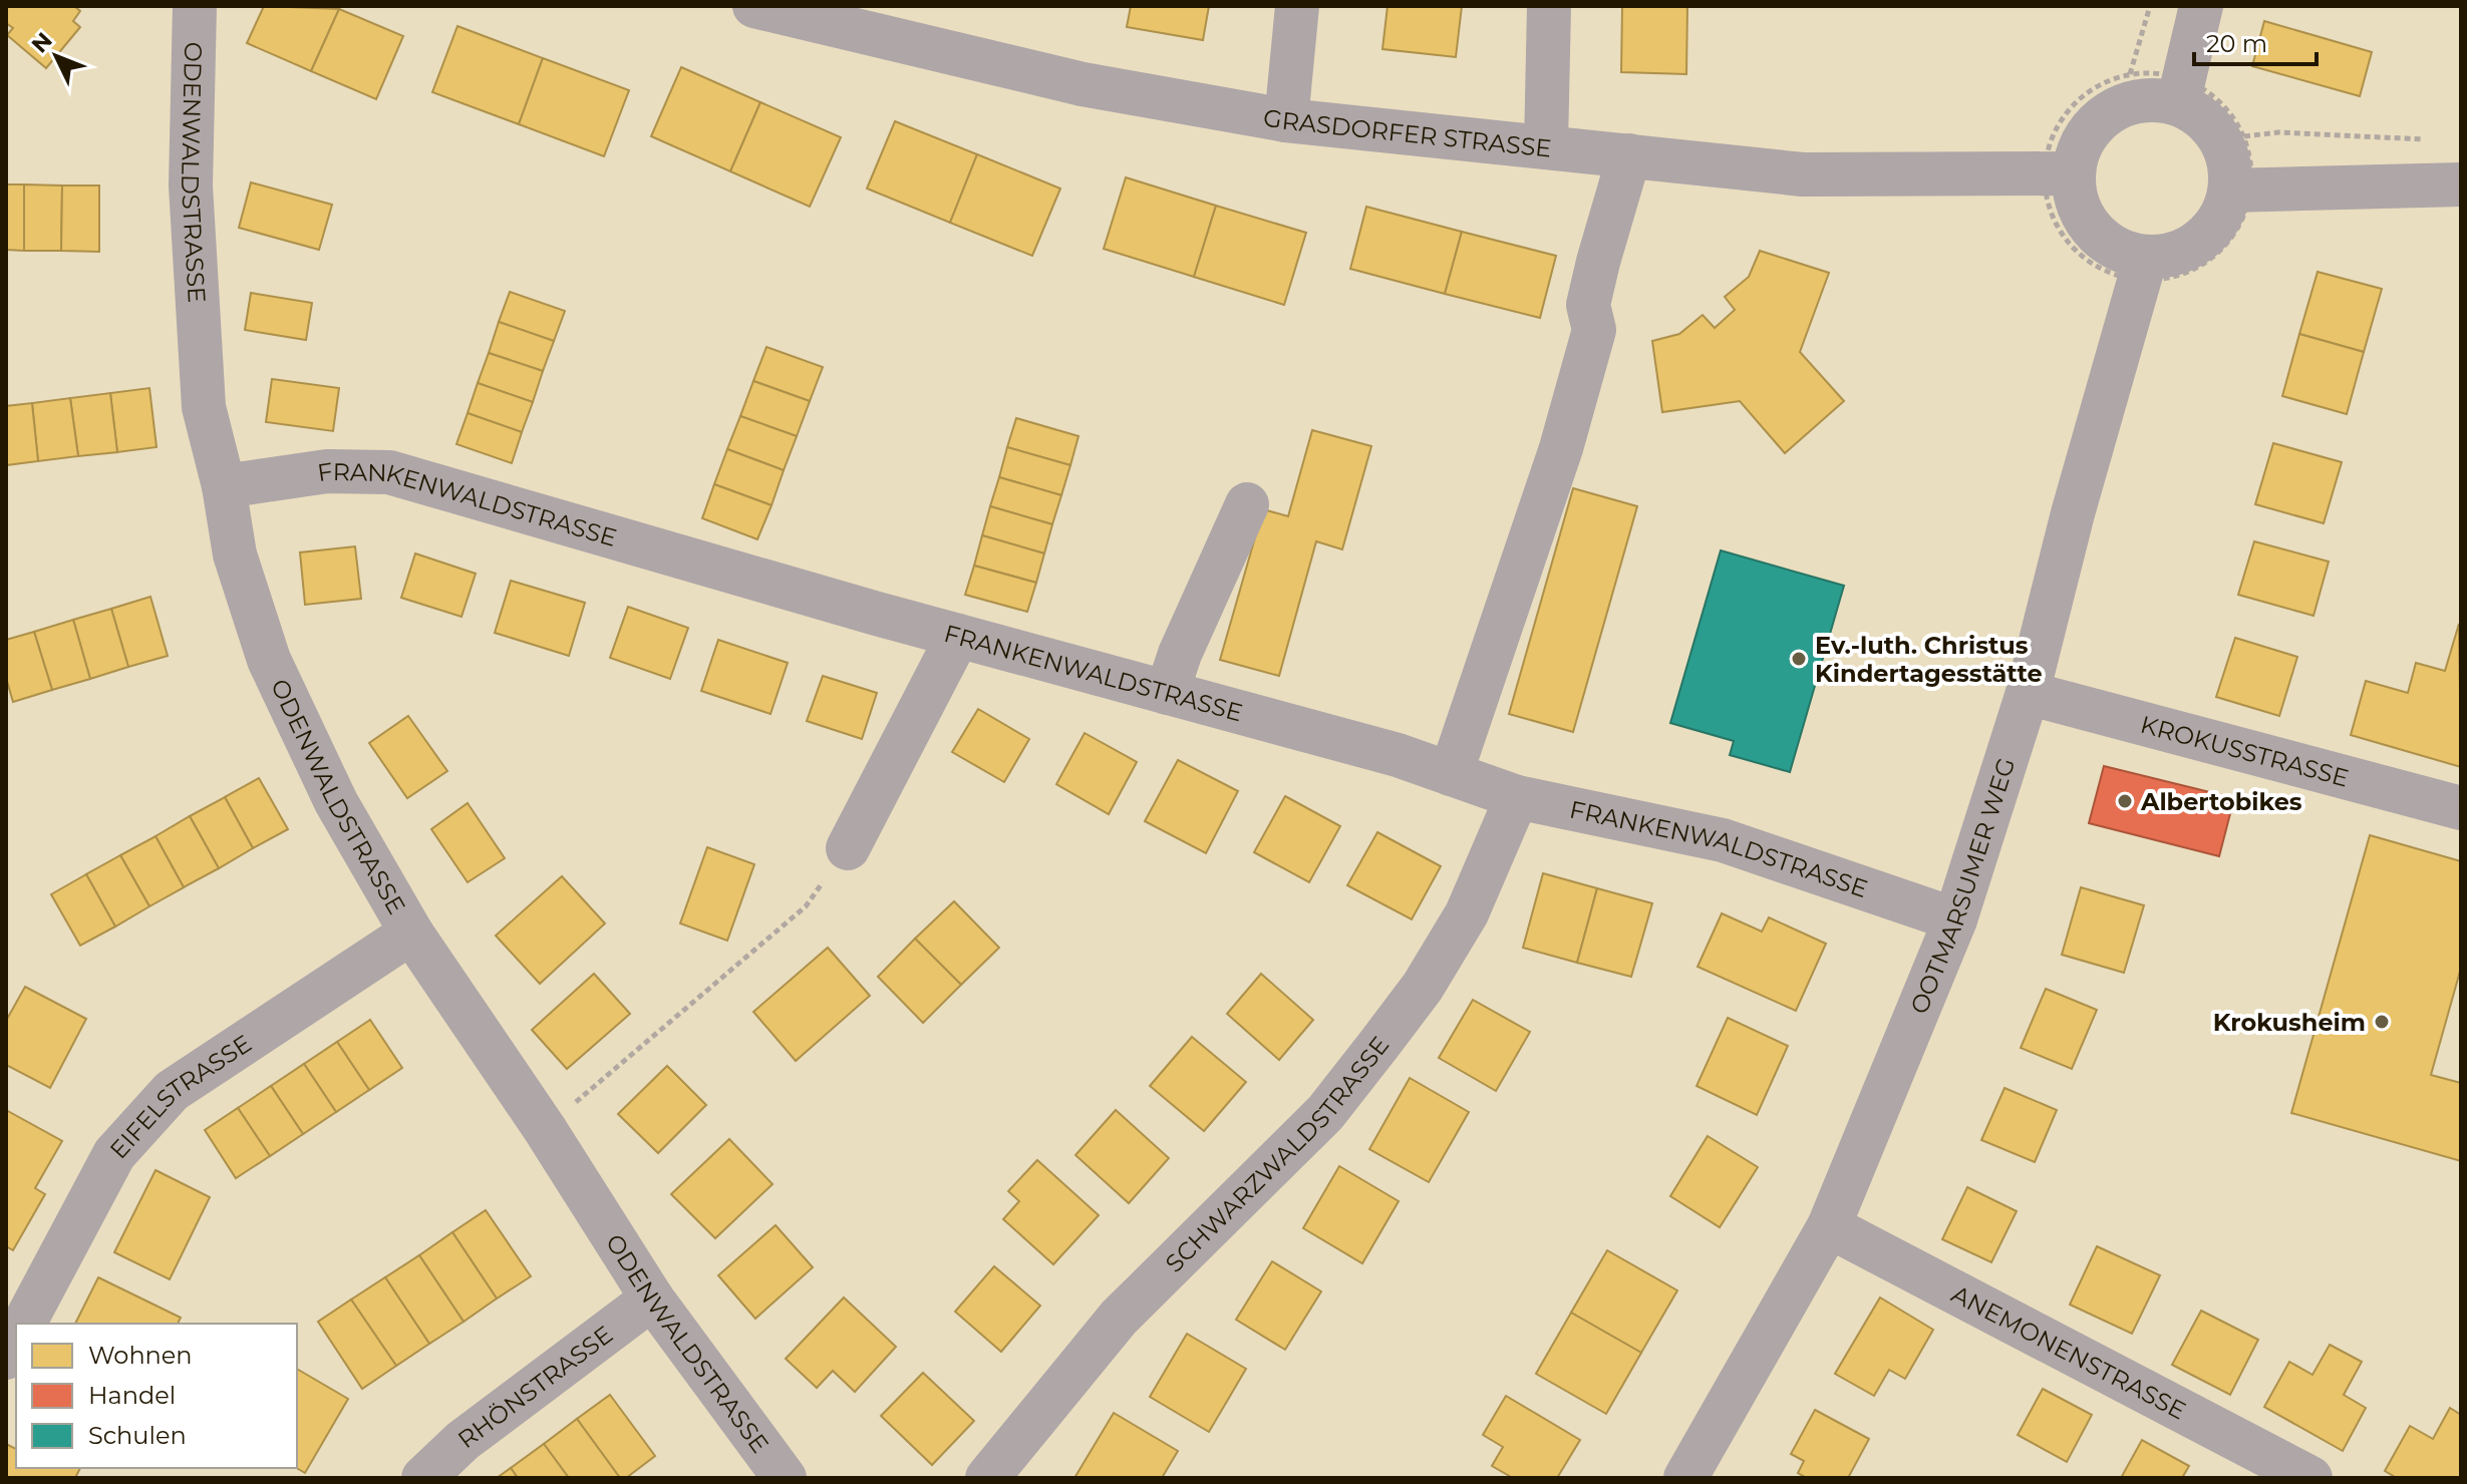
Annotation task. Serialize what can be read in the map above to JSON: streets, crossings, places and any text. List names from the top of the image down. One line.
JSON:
{"streets":{"street":["GRASDORFER STRASSE","ODENWALDSTRASSE","FRANKENWALDSTRASSE","KROKUSSTRASSE","OOTMARSUMER WEG","EIFELSTRASSE","SCHWARZWALDSTRASSE","ANEMONENSTRASSE","RHÖNSTRASSE"]},"crossings":[["GRASDORFER STRASSE","OOTMARSUMER WEG"],["ODENWALDSTRASSE","FRANKENWALDSTRASSE"],["ODENWALDSTRASSE","EIFELSTRASSE"],["ODENWALDSTRASSE","RHÖNSTRASSE"],["FRANKENWALDSTRASSE","OOTMARSUMER WEG"],["FRANKENWALDSTRASSE","SCHWARZWALDSTRASSE"],["KROKUSSTRASSE","OOTMARSUMER WEG"],["OOTMARSUMER WEG","ANEMONENSTRASSE"]],"places":["Ev.-luth. Christus Kindertagesstätte","Albertobikes","Krokusheim"],"legend":["Wohnen","Handel","Schulen"],"scale_bar":"20 m","north":"top left"}
